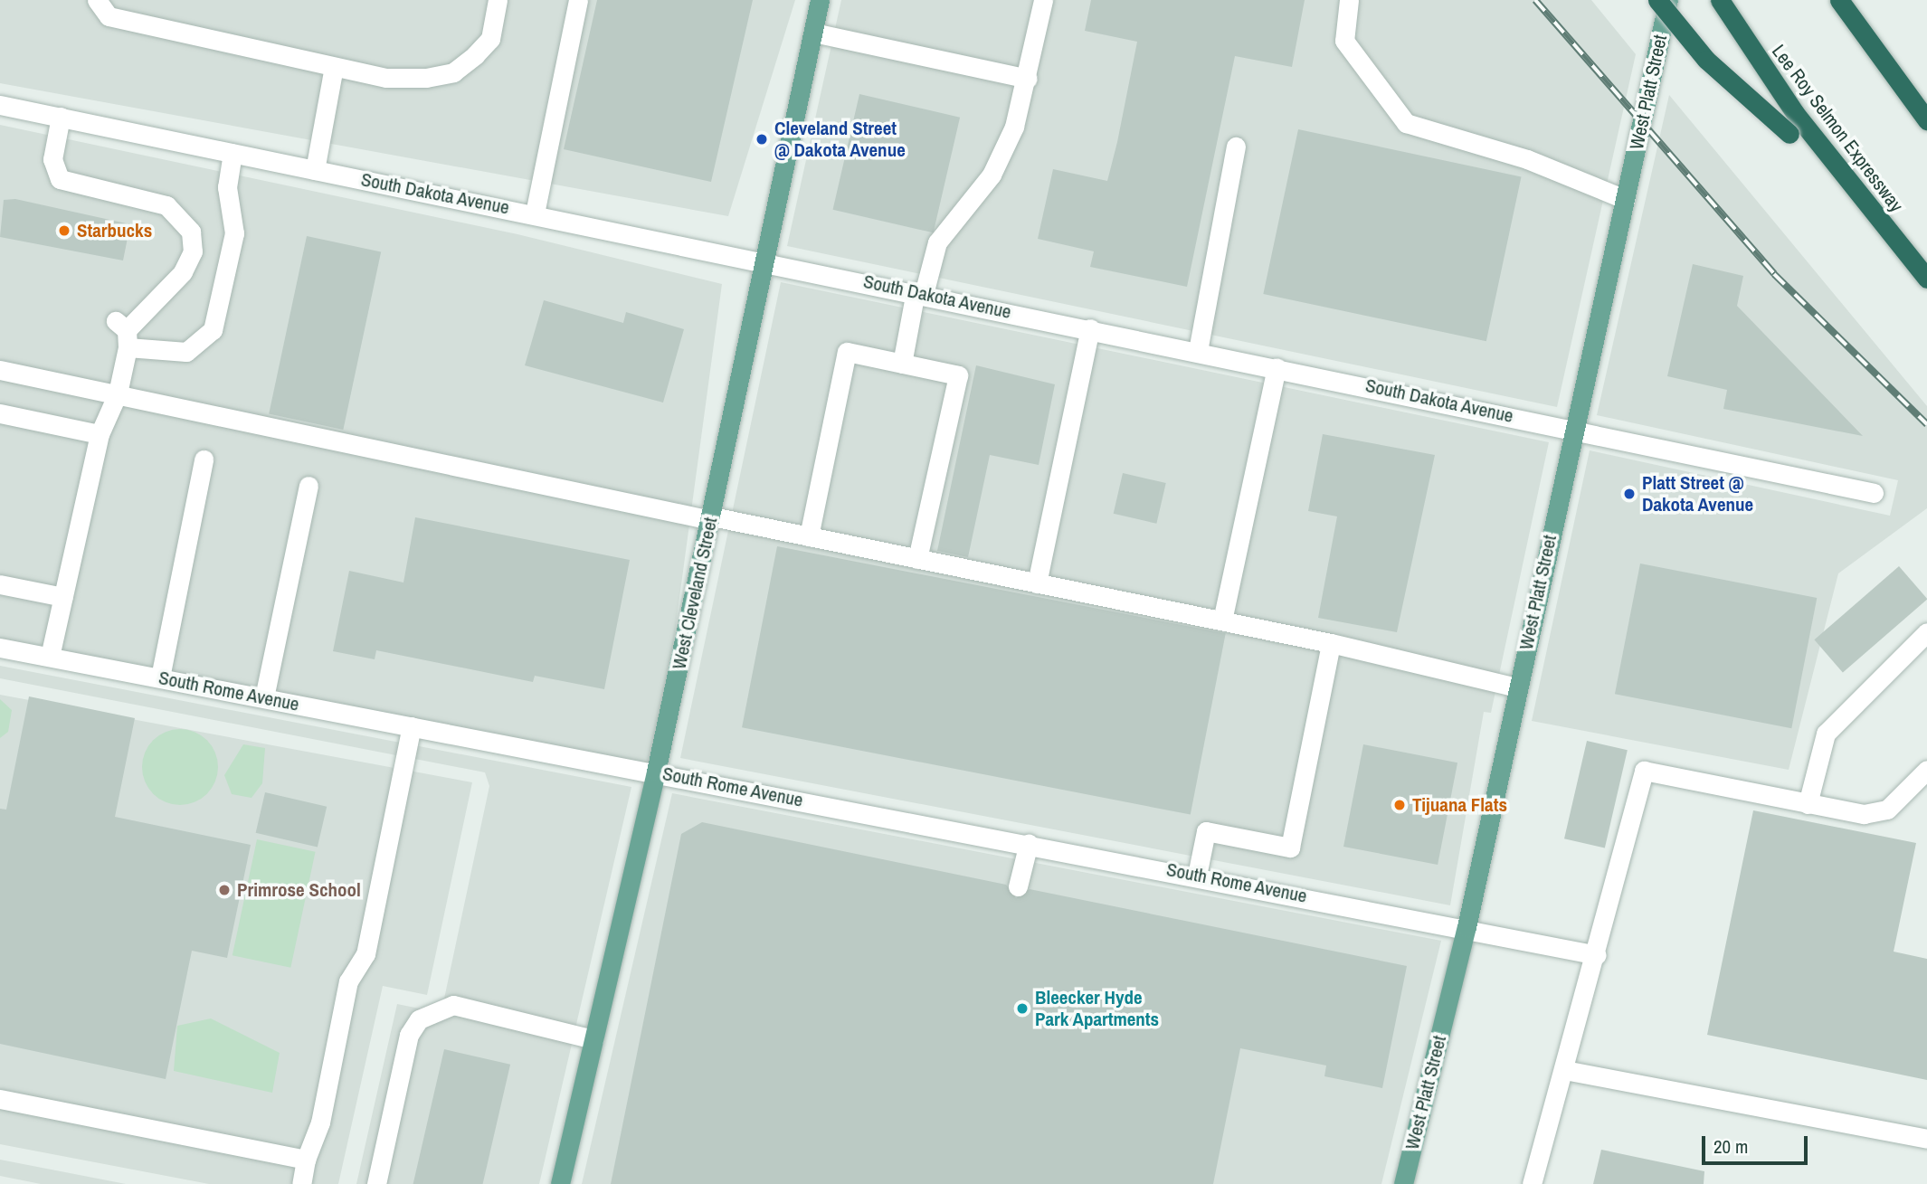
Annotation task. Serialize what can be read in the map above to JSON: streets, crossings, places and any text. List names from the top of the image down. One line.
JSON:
{"streets":{"highway":["Lee Roy Selmon Expressway"],"main road":["West Platt Street","West Cleveland Street"],"street":["South Dakota Avenue","South Rome Avenue"]},"crossings":[["West Platt Street","South Dakota Avenue"],["West Platt Street","South Rome Avenue"],["South Dakota Avenue","West Cleveland Street"],["West Cleveland Street","South Rome Avenue"]],"places":["Cleveland Street @ Dakota Avenue","Starbucks","Platt Street @ Dakota Avenue","Tijuana Flats","Primrose School","Bleecker Hyde Park Apartments"],"scale_bar":"20 m"}
